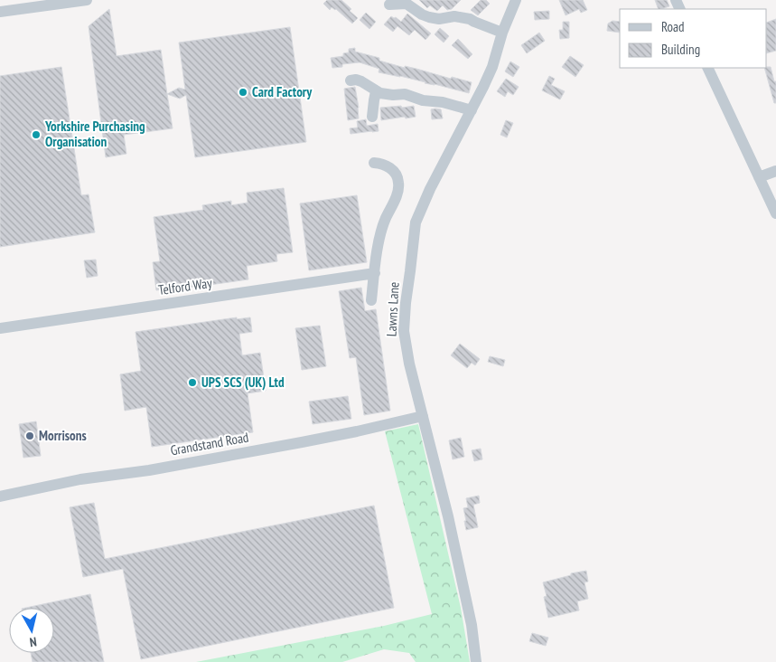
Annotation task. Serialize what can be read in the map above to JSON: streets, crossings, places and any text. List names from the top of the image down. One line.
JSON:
{"streets":{"street":["Telford Way","Lawns Lane","Grandstand Road"]},"crossings":[["Lawns Lane","Grandstand Road"]],"places":["Card Factory","Yorkshire Purchasing Organisation","UPS SCS (UK) Ltd","Morrisons"],"legend":["Road","Building"],"north":"bottom"}
